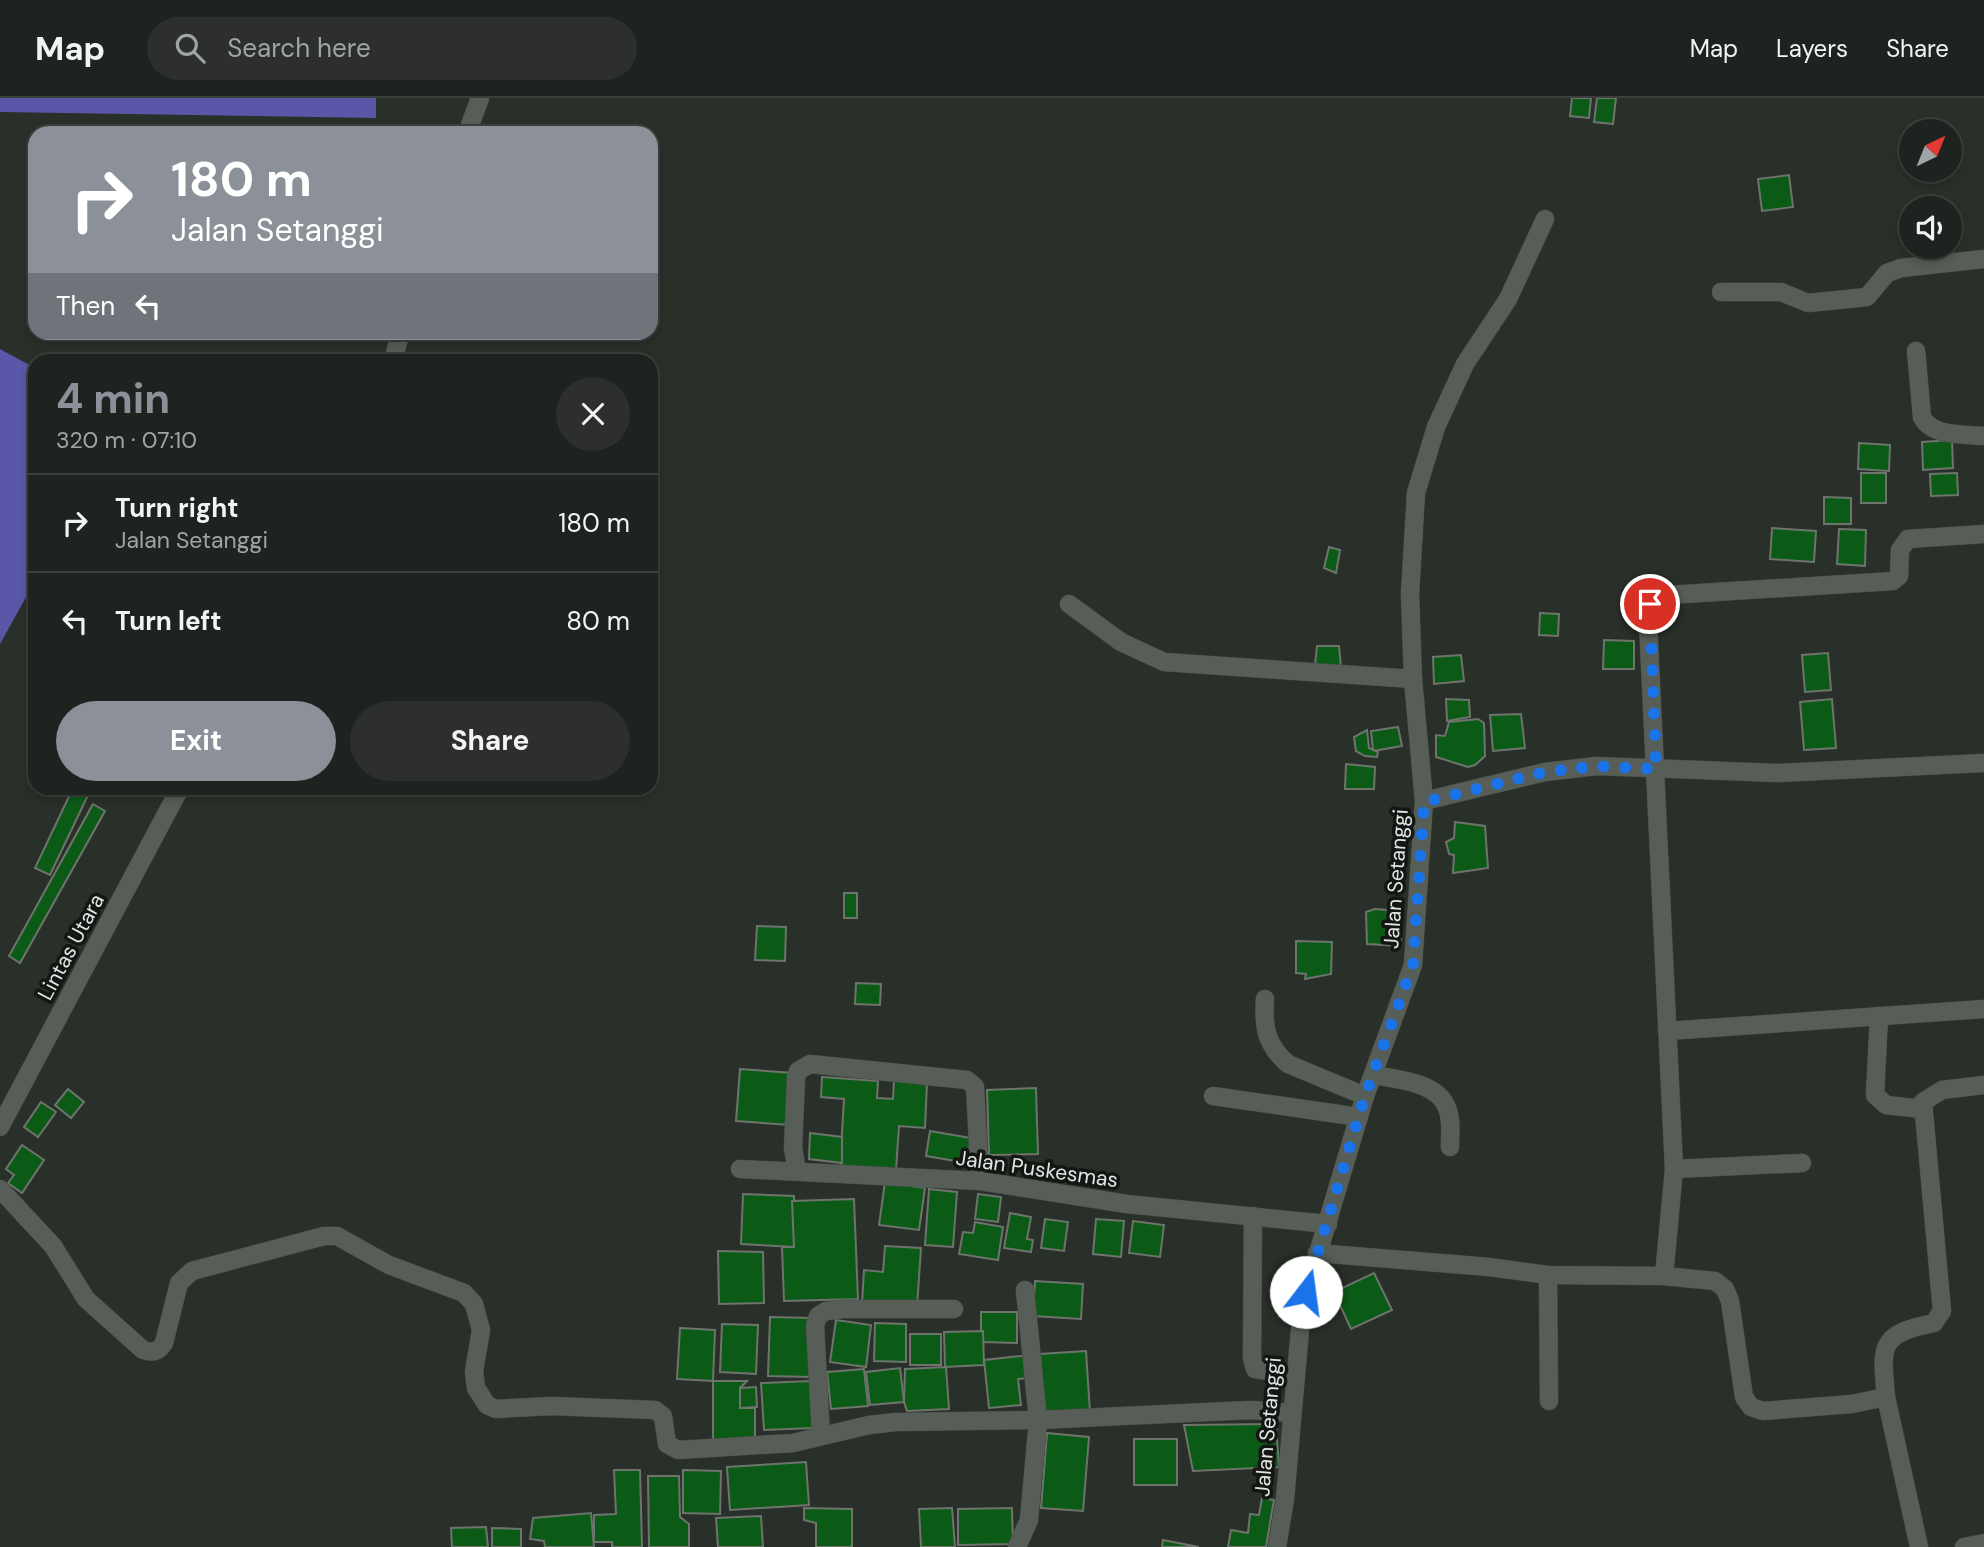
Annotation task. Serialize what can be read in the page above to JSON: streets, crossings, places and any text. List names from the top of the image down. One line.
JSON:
{"streets":{"street":["Jalan Setanggi","Lintas Utara","Jalan Puskesmas"]},"crossings":[["Jalan Setanggi","Jalan Puskesmas"]],"north":"top right","page":{"header":"Map","search":"Search here","nav":["Map","Layers","Share"],"turn":["180 m","Jalan Setanggi"],"then":"Then","heading":["4 min","320 m · 07:10"],"list":[{"name":"Turn right","note":"Jalan Setanggi","value":"180 m"},{"name":"Turn left","value":"80 m"}],"buttons":["Exit","Share"]}}
